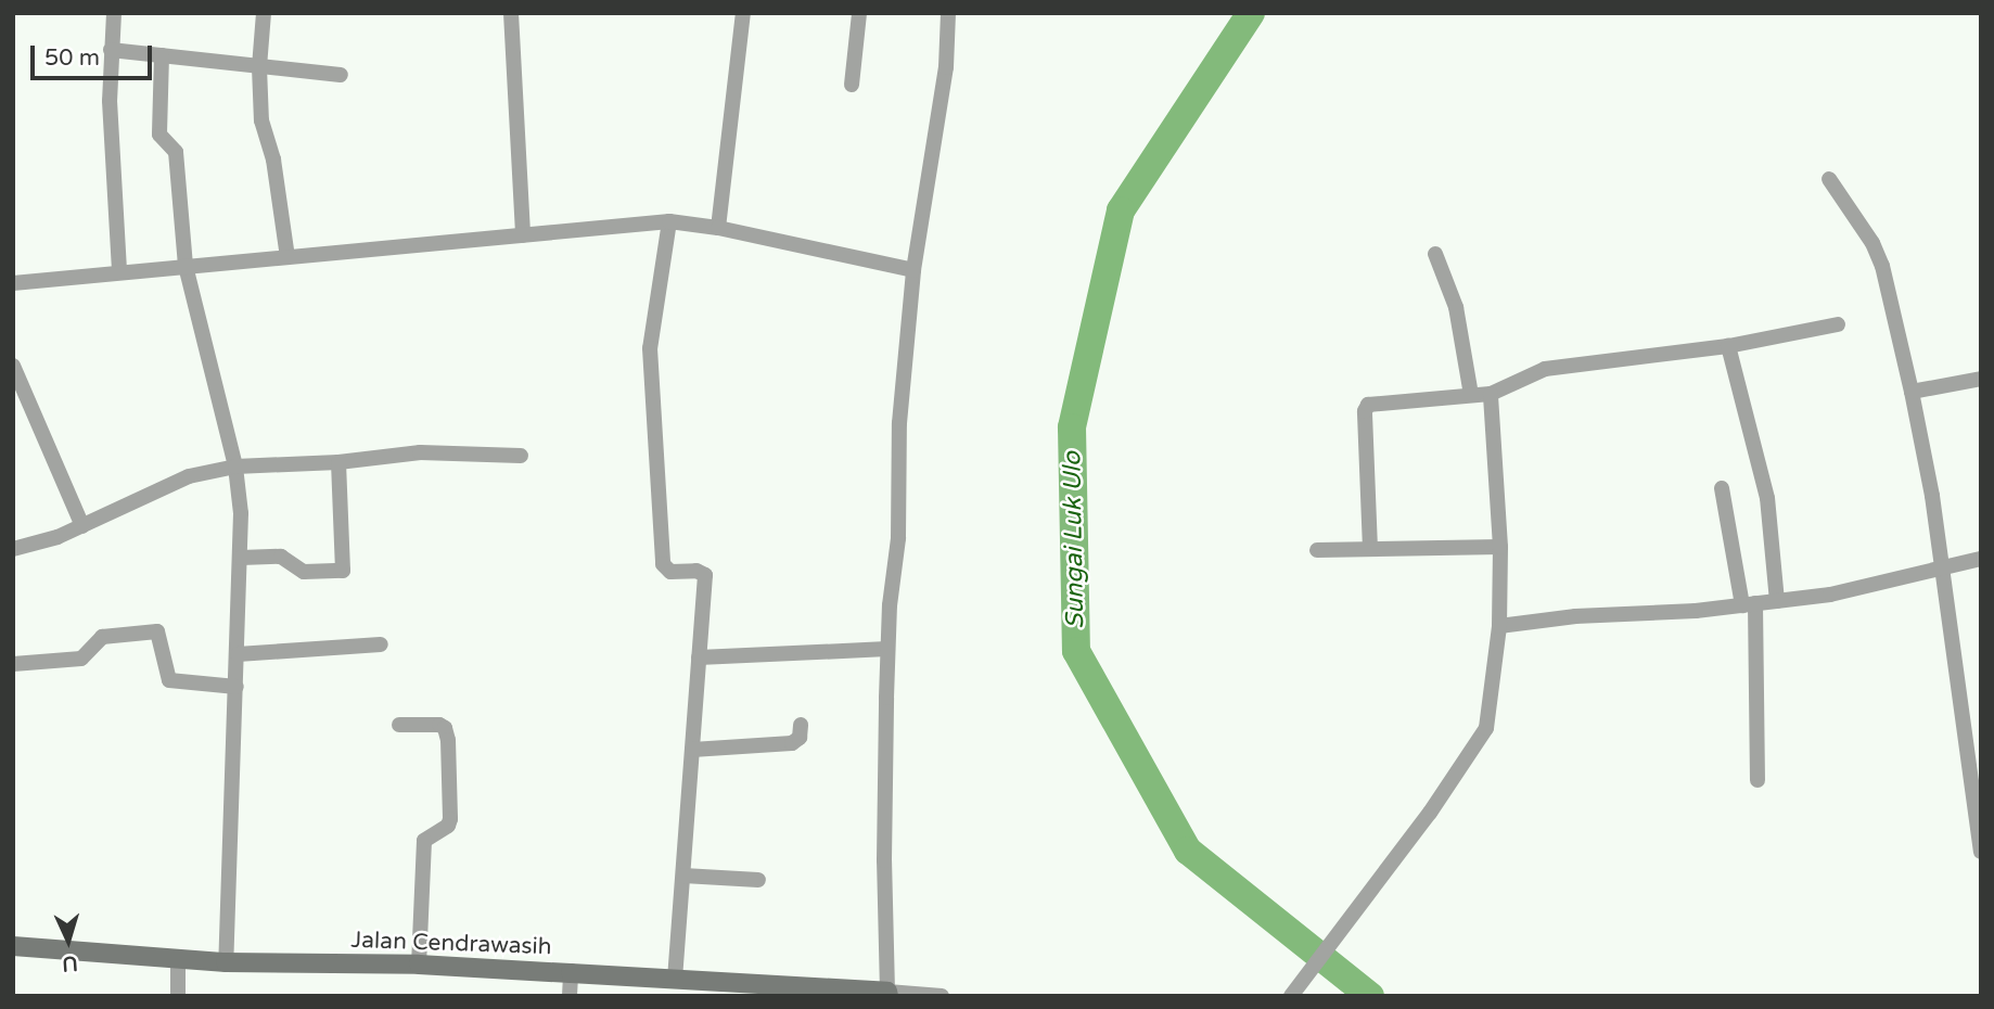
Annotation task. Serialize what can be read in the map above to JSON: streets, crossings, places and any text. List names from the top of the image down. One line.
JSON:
{"streets":{"main road":["Jalan Cendrawasih"]},"water":["Sungai Luk Ulo"],"scale_bar":"50 m","north":"bottom"}
